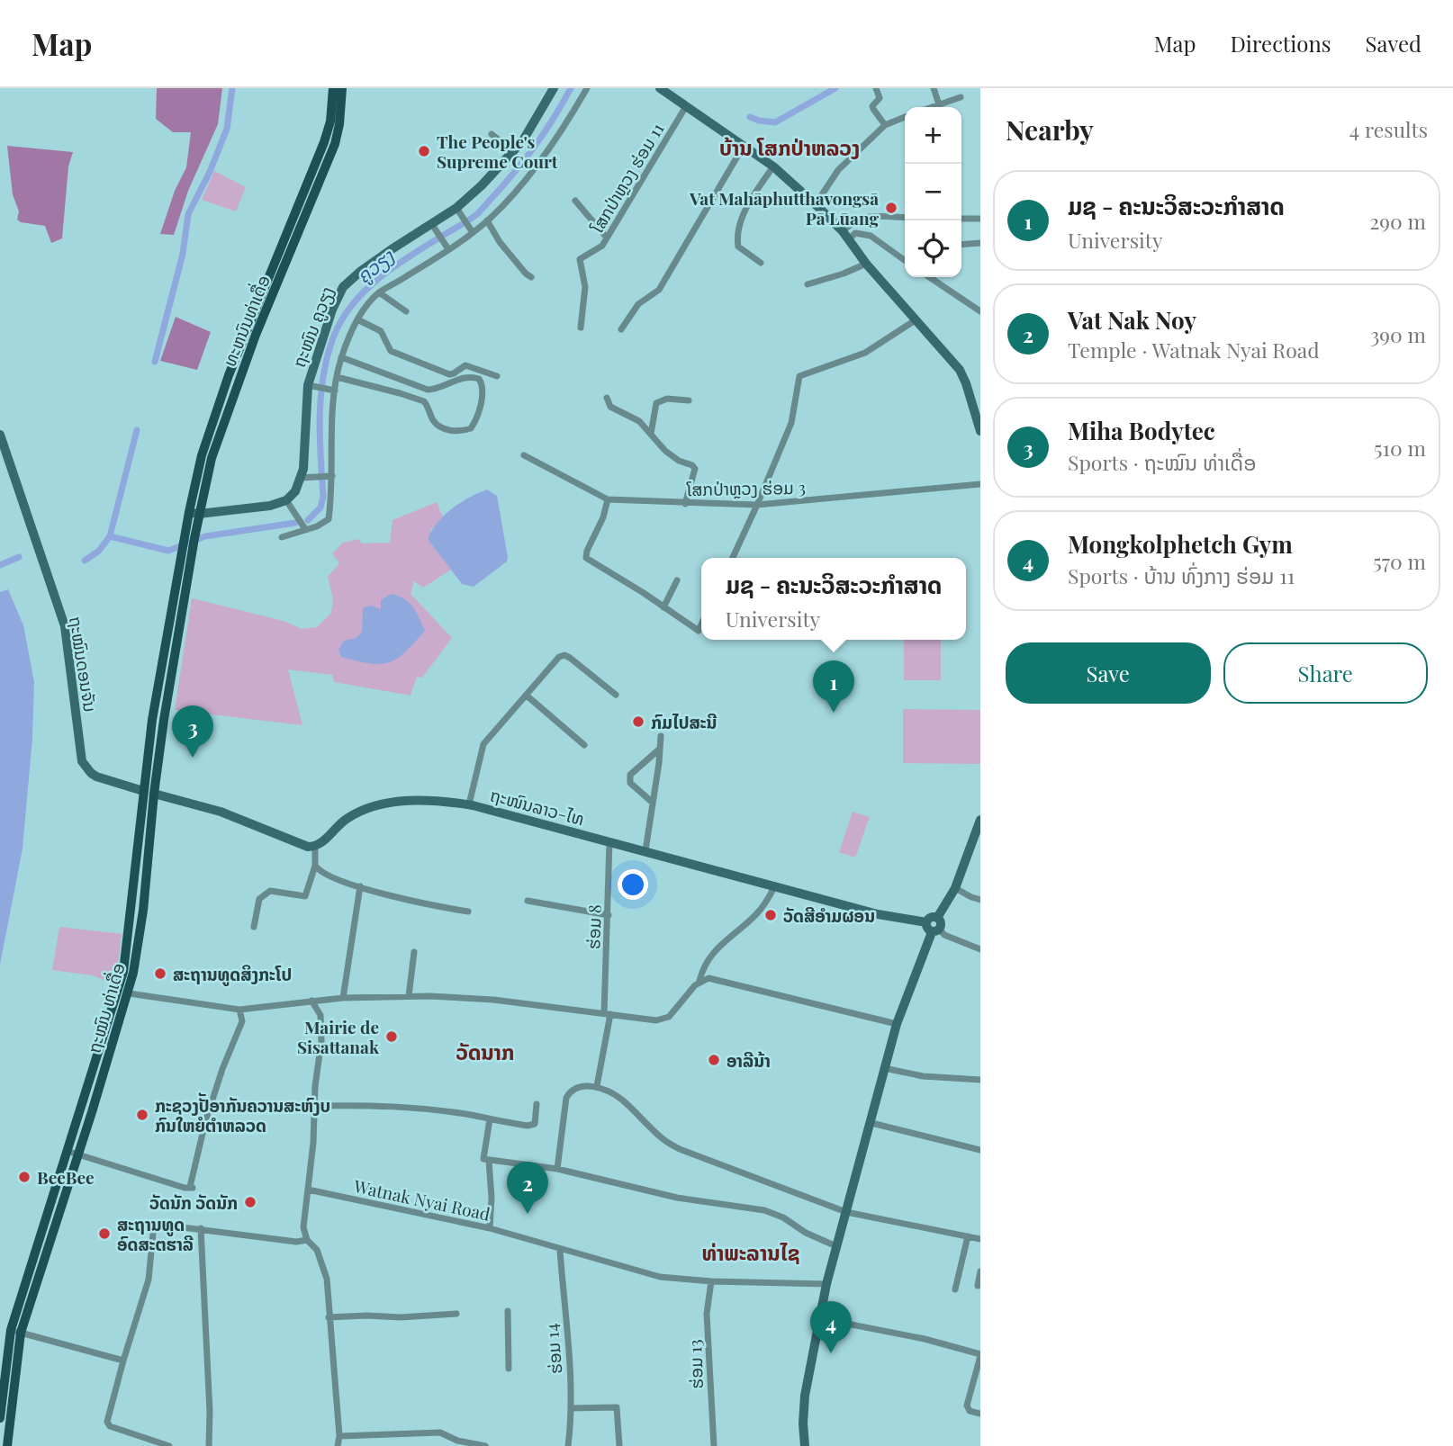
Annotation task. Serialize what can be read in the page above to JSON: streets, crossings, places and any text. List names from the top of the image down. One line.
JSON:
{"streets":{"main road":["ທະຫນົນທ່າເດື່ອ","ຖະໝົນ ທ່າເດື່ອ"],"street":["ໂສກປ່າຫຼວງ ຮ່ອມ 11","ຖະໜົນ ຄູວຽງ","ໂສກປ່າຫຼວງ ຮ່ອມ 3","ຖະໝົນດອນຈັນ","ຖະໜົນລາວ-ໄທ","ຮ່ອມ 8","Watnak Nyai Road","ຮ່ອມ 14","ຮ່ອມ 13"]},"crossings":[["ທະຫນົນທ່າເດື່ອ","ຖະໝົນ ທ່າເດື່ອ"],["ຖະໝົນດອນຈັນ","ຖະໝົນ ທ່າເດື່ອ"],["ຖະໜົນລາວ-ໄທ","ຮ່ອມ 8"],["Watnak Nyai Road","ຮ່ອມ 14"],["Watnak Nyai Road","ຮ່ອມ 13"]],"districts":["ບ້ານ ໂສກປ່າຫລວງ","ວັດນາກ","ທ່າພະລານໄຊ"],"water":["ຄູວຽງ"],"places":["The People's Supreme Court","Vat Mahāphutthavongsā Pā Lūang","ກົມໄປສະນີ","ວັດສີອຳມຜອນ","ສະຖານທູດສິງກະໂປ","Mairie de Sisattanak","ອາລີນ້າ","ກະຊວງປັັອາກັນຄວານສະຫົງບ ກົນໃຫຍໍຕຳຫລວດ","BeeBee","ວັດນັກ ວັດນັກ","ສະຖານທູດ ອົດສະຕຮາລີ"],"page":{"header":"Map","nav":["Map","Directions","Saved"],"heading":["Nearby","4 results"],"map_buttons":["+","−"],"list":[{"mark":"1","name":"ມຊ - ຄະນະວິສະວະກຳສາດ","note":"University","value":"290 m"},{"mark":"2","name":"Vat Nak Noy","note":"Temple · Watnak Nyai Road","value":"390 m"},{"mark":"3","name":"Miha Bodytec","note":"Sports · ຖະໝົນ ທ່າເດື່ອ","value":"510 m"},{"mark":"4","name":"Mongkolphetch Gym","note":"Sports · ບ້ານ ທົ່ງກາງ ຮ່ອມ 11","value":"570 m"}],"popup":["ມຊ - ຄະນະວິສະວະກຳສາດ","University"],"buttons":["Save","Share"],"pins":["1","3","2","4"]}}
